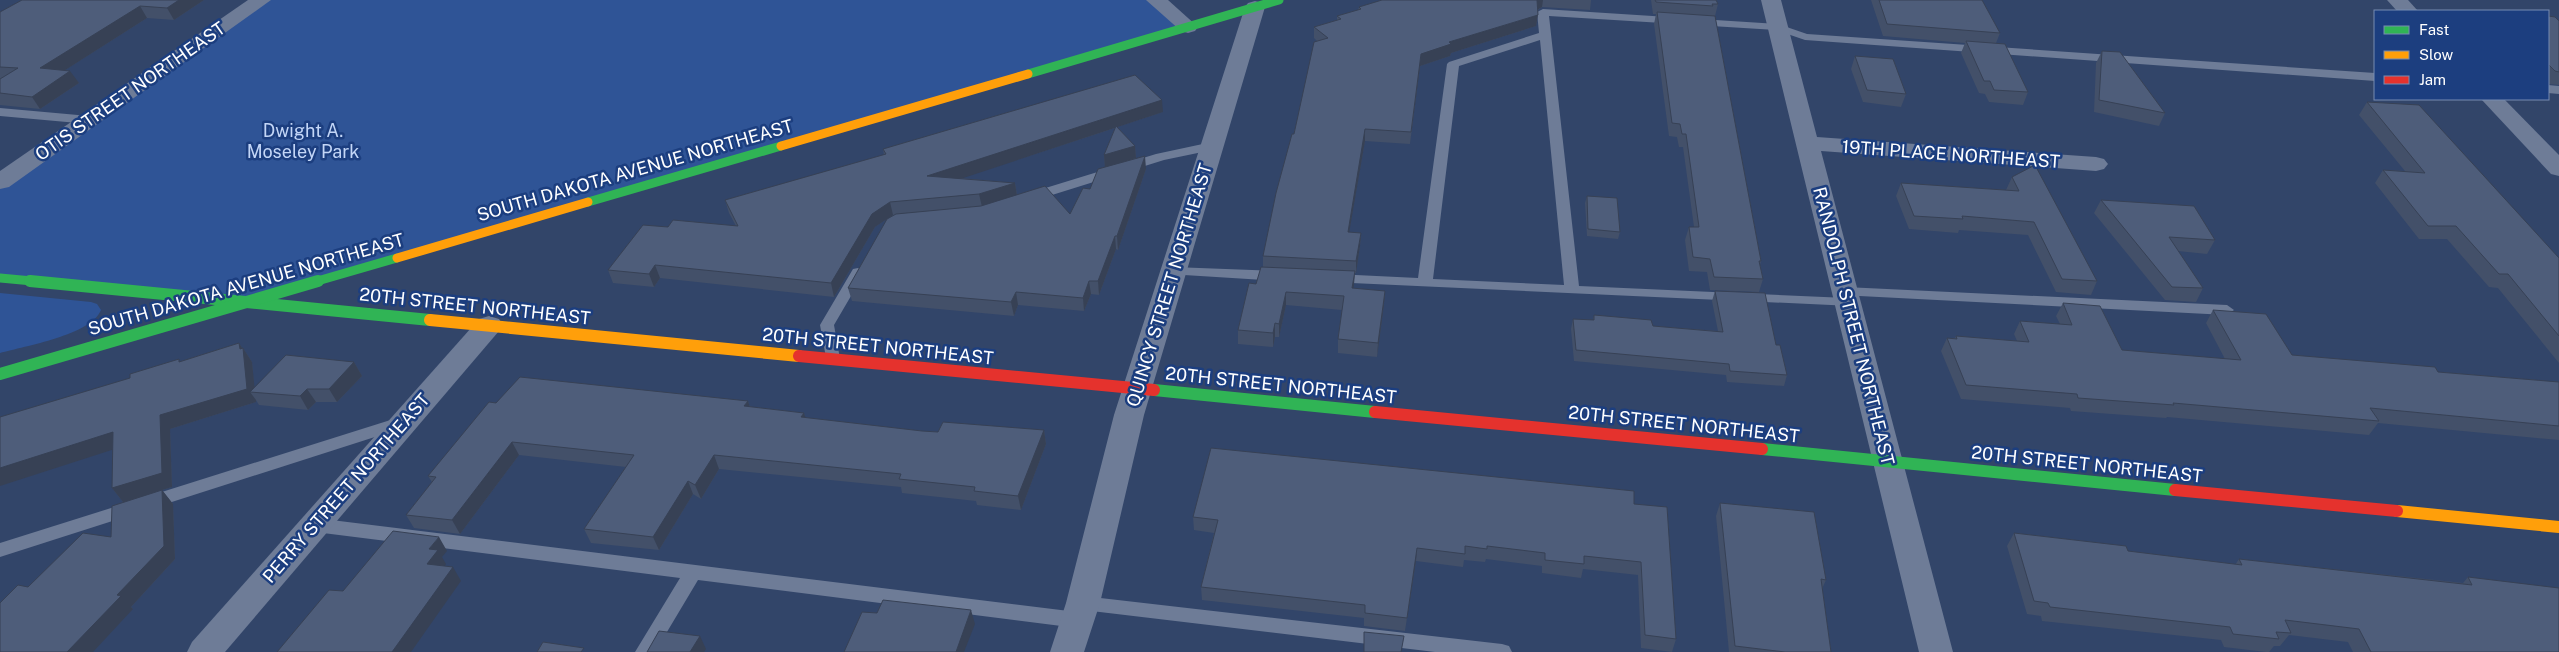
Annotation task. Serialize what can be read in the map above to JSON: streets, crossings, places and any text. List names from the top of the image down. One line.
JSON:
{"streets":{"street":["OTIS STREET NORTHEAST","19TH PLACE NORTHEAST","SOUTH DAKOTA AVENUE NORTHEAST","QUINCY STREET NORTHEAST","20TH STREET NORTHEAST","RANDOLPH STREET NORTHEAST","PERRY STREET NORTHEAST"]},"crossings":[["19TH PLACE NORTHEAST","RANDOLPH STREET NORTHEAST"],["SOUTH DAKOTA AVENUE NORTHEAST","QUINCY STREET NORTHEAST"],["SOUTH DAKOTA AVENUE NORTHEAST","20TH STREET NORTHEAST"],["QUINCY STREET NORTHEAST","20TH STREET NORTHEAST"],["20TH STREET NORTHEAST","RANDOLPH STREET NORTHEAST"],["20TH STREET NORTHEAST","PERRY STREET NORTHEAST"]],"parks":["Dwight A. Moseley Park"],"legend":["Fast","Slow","Jam"]}
